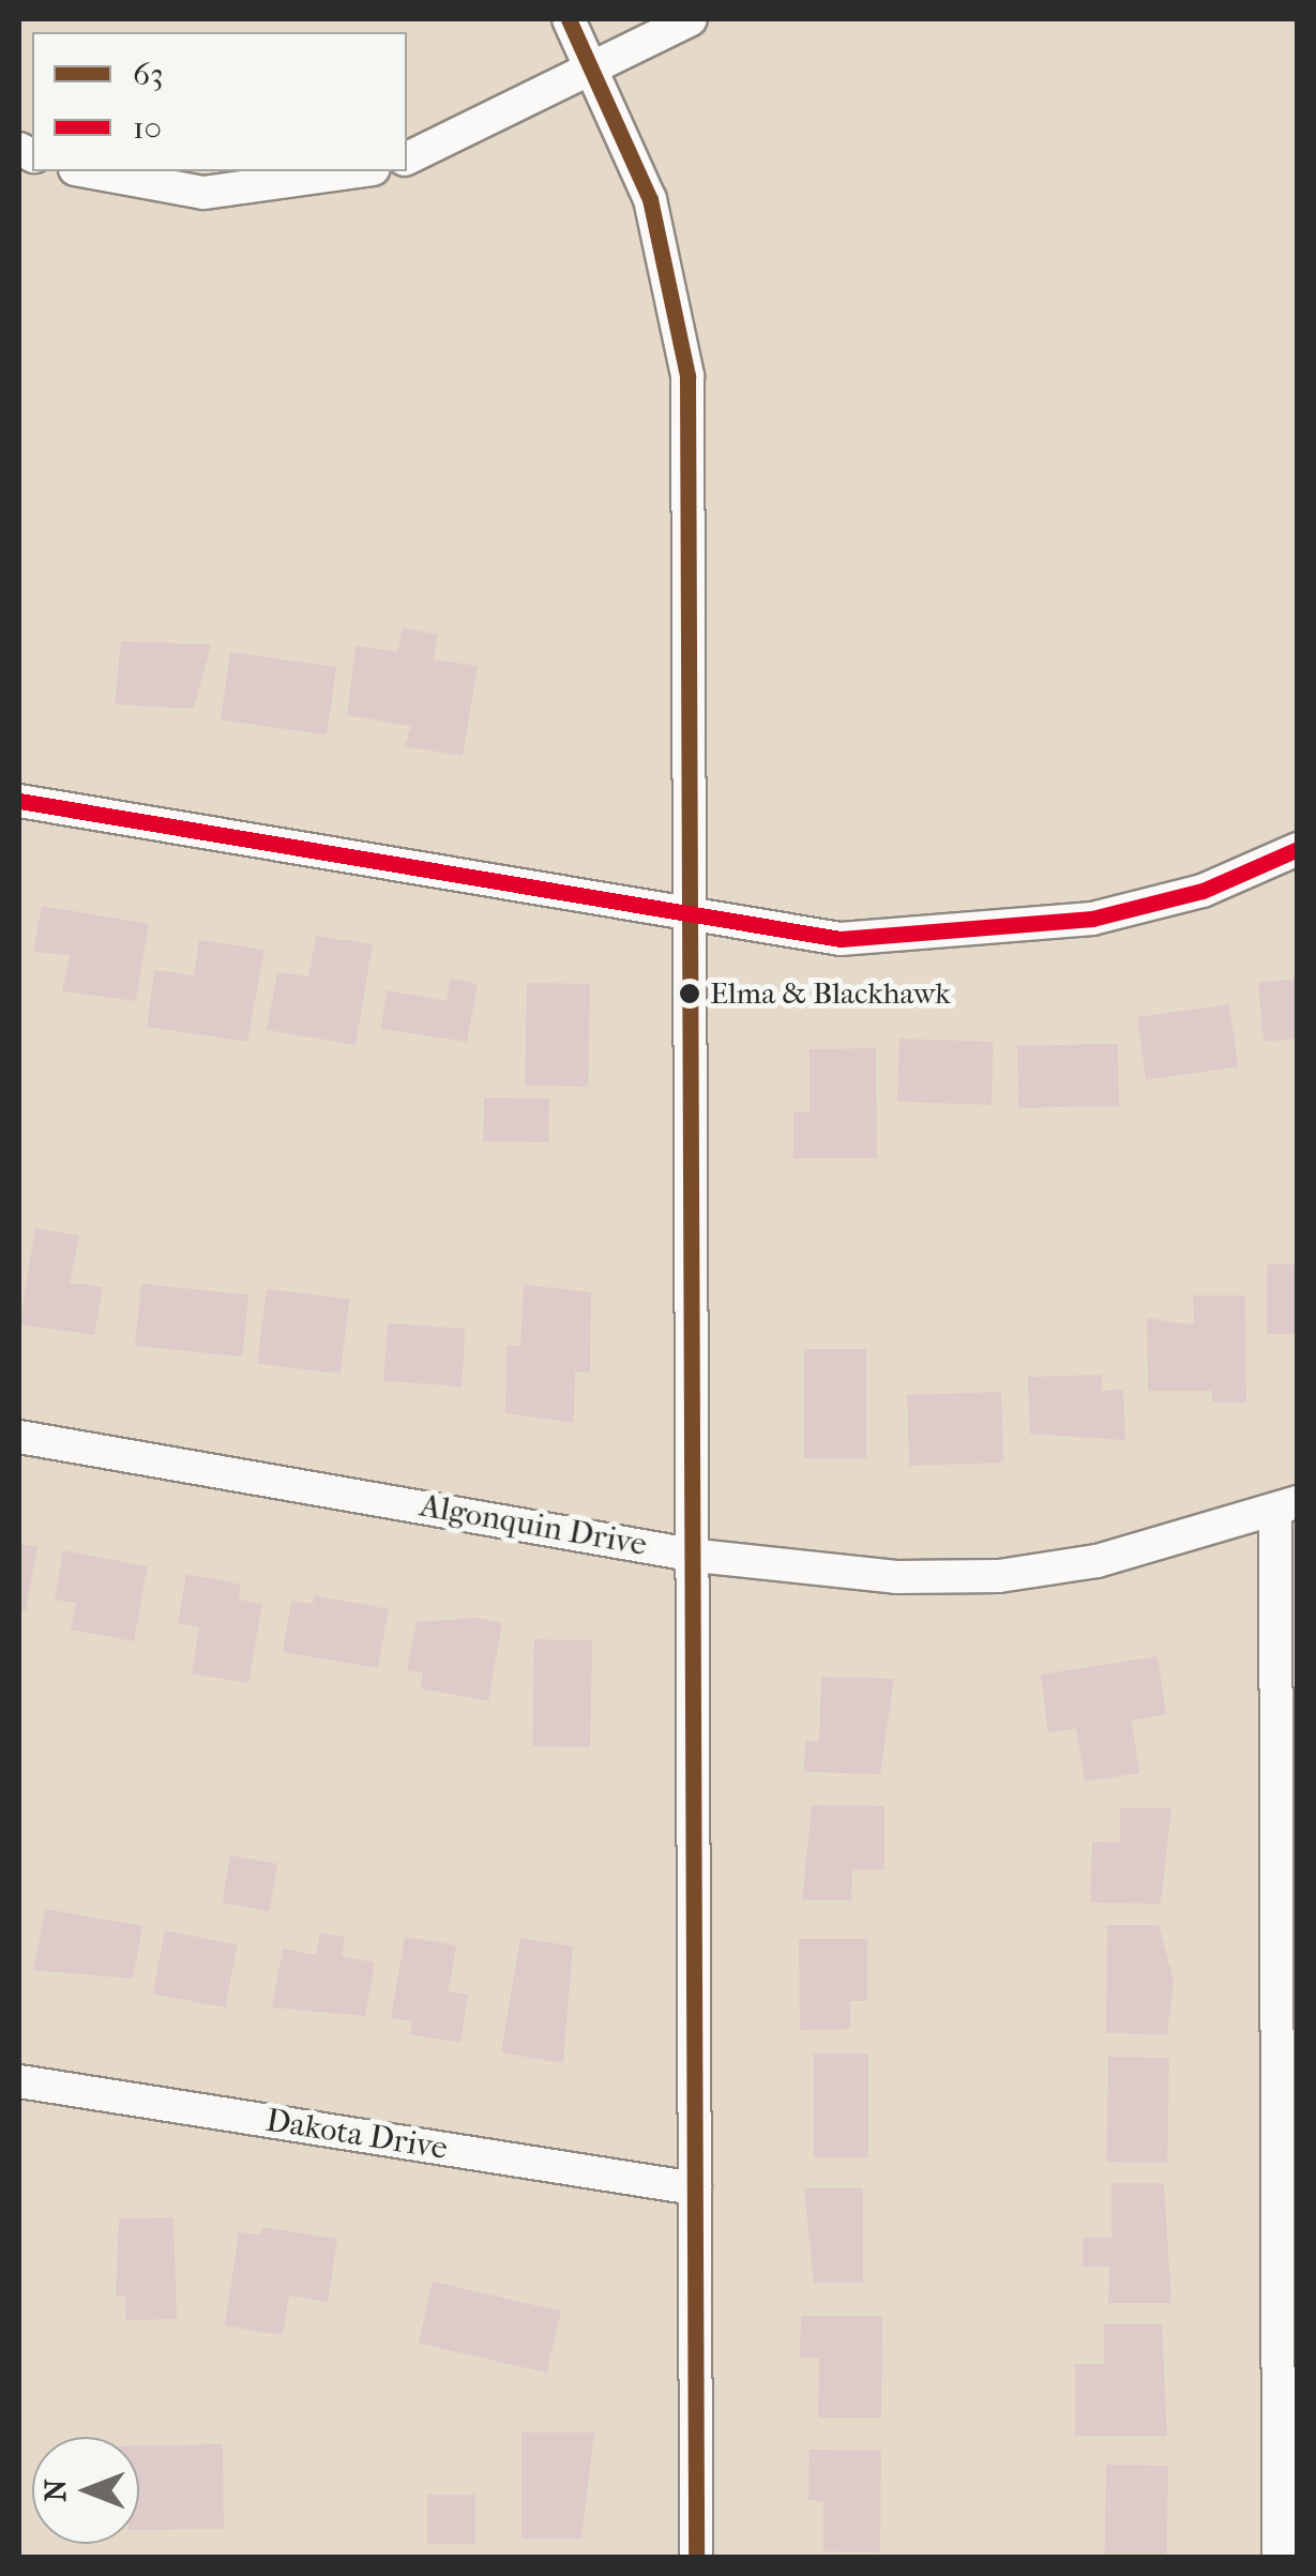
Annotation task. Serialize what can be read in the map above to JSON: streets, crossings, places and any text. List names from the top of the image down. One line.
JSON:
{"streets":{"street":["Algonquin Drive","Dakota Drive"]},"places":["Elma & Blackhawk"],"lines":["transit line 63","transit line 10"],"legend":["63","10"],"north":"left"}
